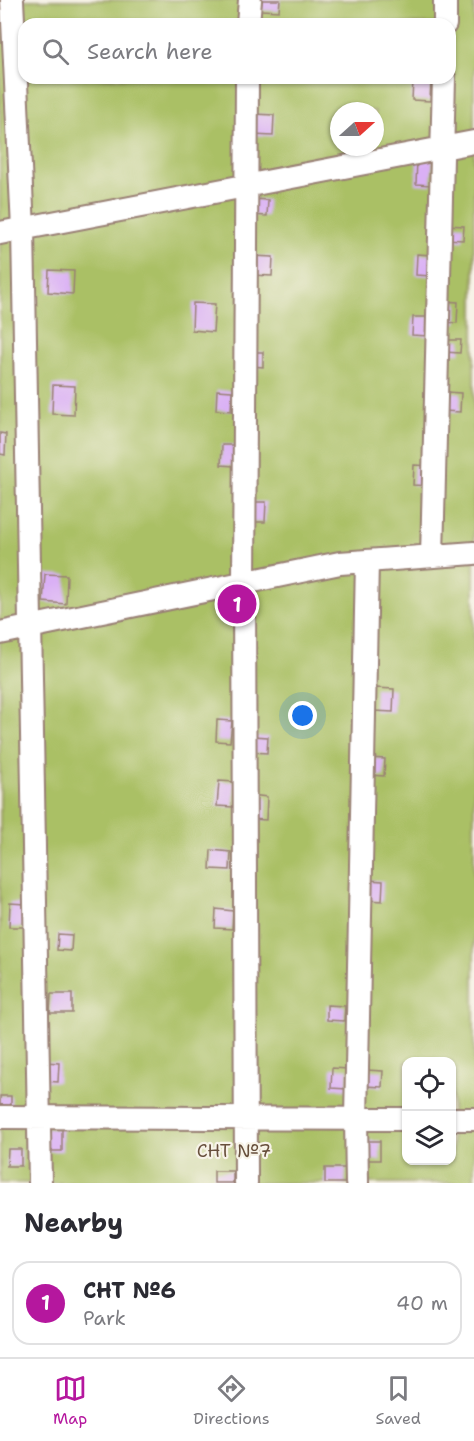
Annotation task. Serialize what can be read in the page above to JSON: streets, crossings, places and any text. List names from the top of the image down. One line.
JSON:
{"parks":["СНТ №7"],"north":"right","page":{"search":"Search here","pins":"1","heading":"Nearby","list":[{"mark":"1","name":"СНТ №6","note":"Park","value":"40 m"}],"nav":["Map","Directions","Saved"]}}
